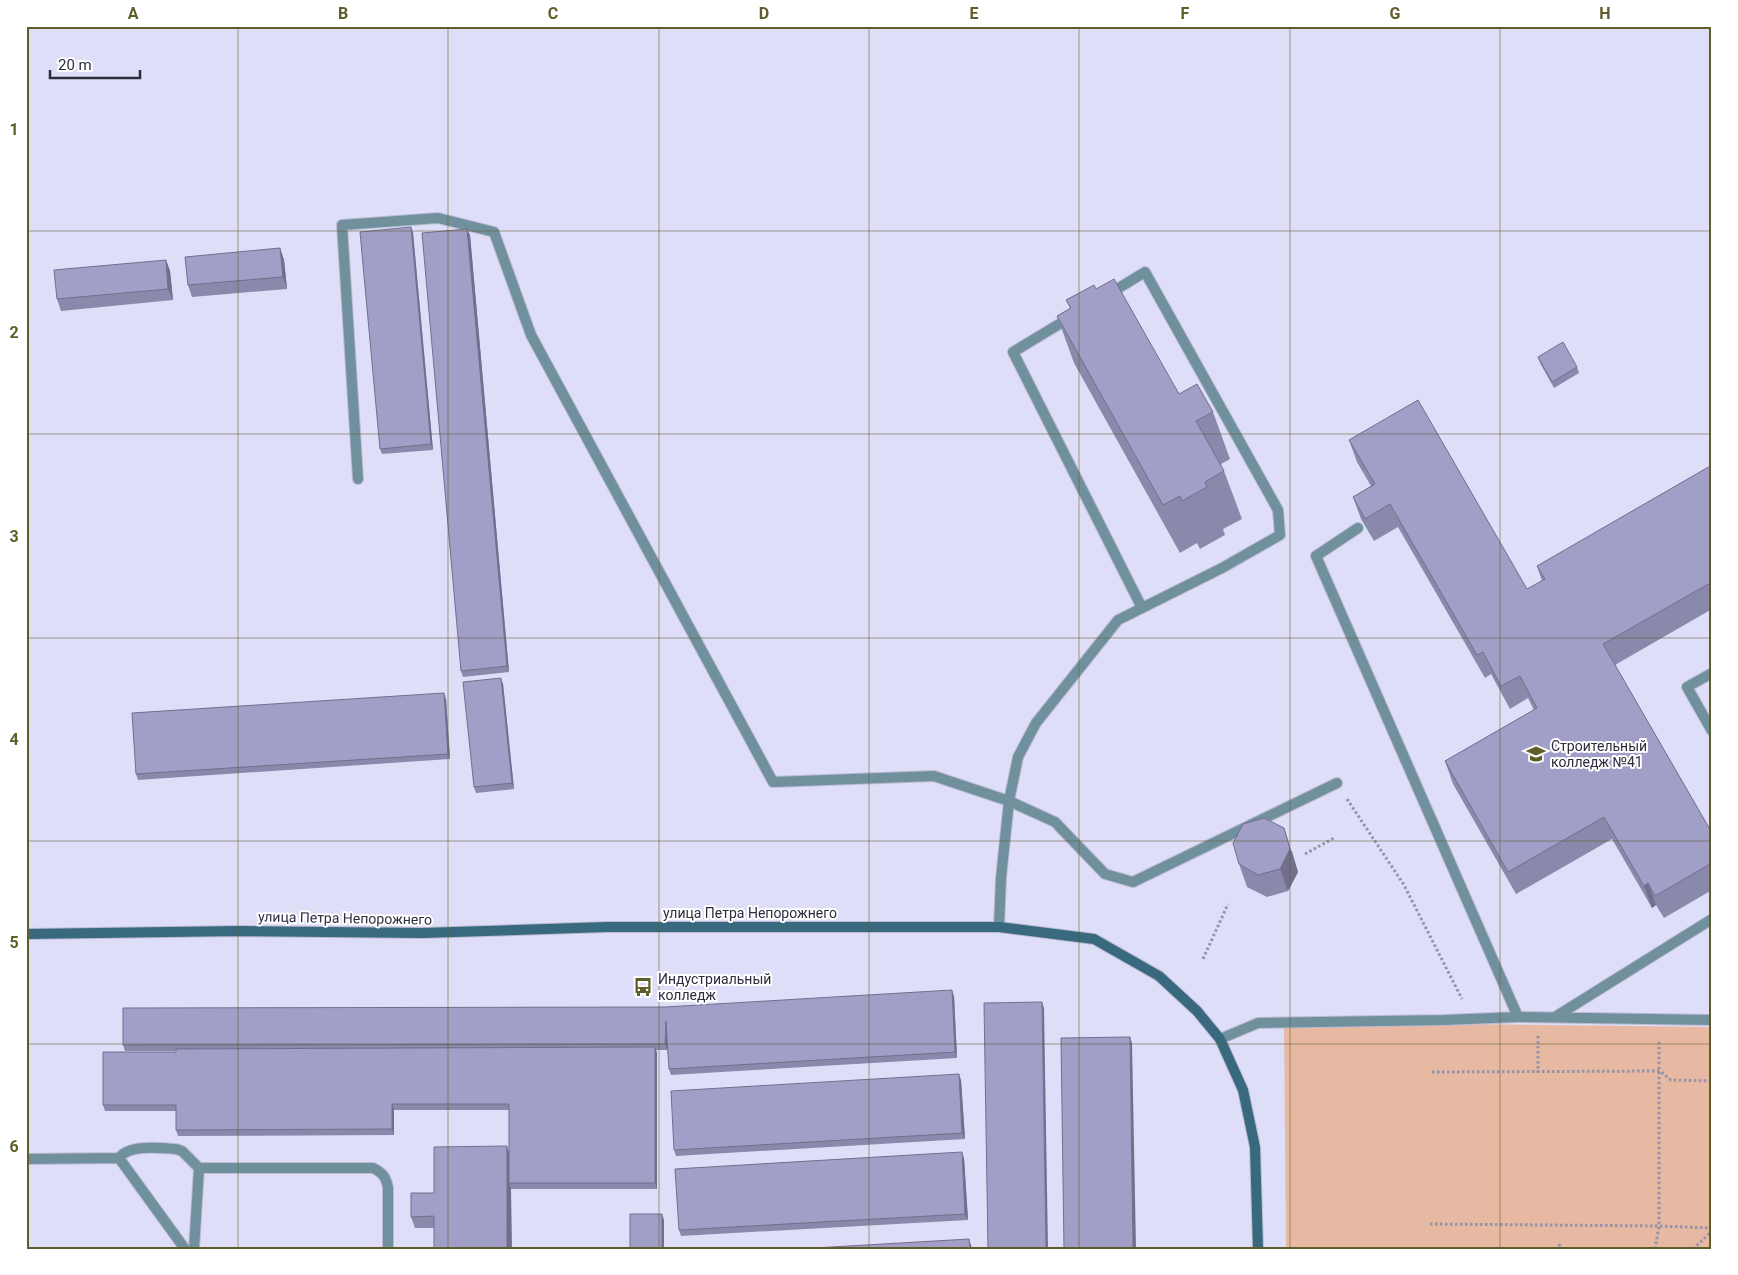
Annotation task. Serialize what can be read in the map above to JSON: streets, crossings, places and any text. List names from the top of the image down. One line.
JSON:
{"streets":{"street":["улица Петра Непорожнего"]},"places":{"school or university":["Строительный колледж №41"],"bus stop":["Индустриальный колледж"]},"scale_bar":"20 m","grid":{"columns":["A","B","C","D","E","F","G","H"],"rows":["1","2","3","4","5","6"]}}
